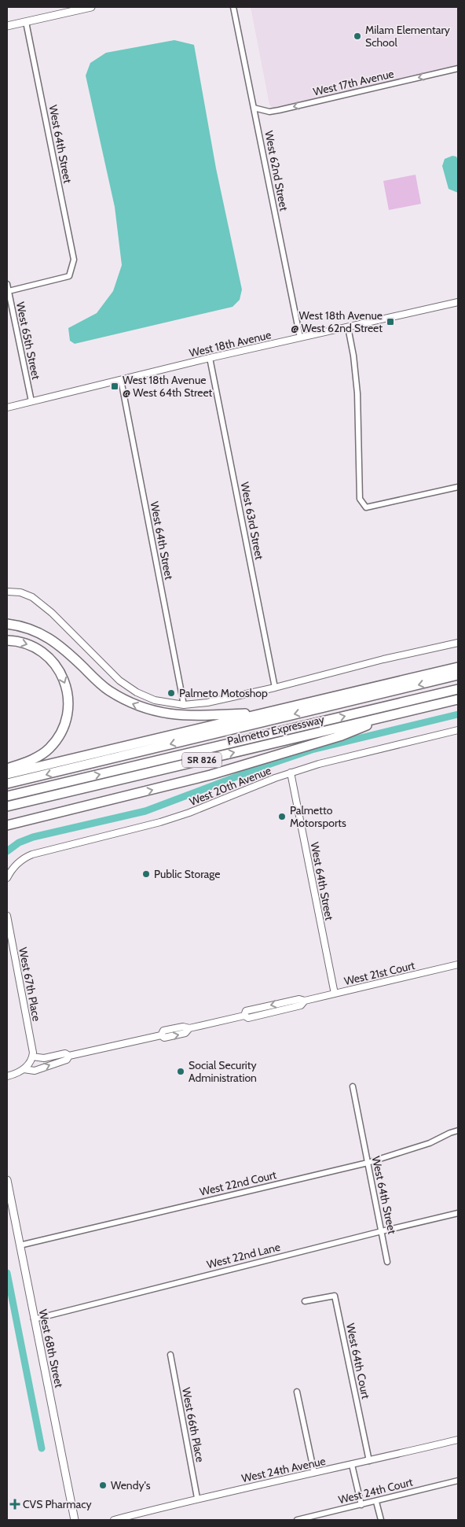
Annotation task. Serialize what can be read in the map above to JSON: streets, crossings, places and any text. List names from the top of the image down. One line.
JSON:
{"streets":{"highway":["Palmetto Expressway","SR 826"],"main road":["West 68th Street"],"street":["West 17th Avenue","West 64th Street","West 62nd Street","West 65th Street","West 18th Avenue","West 63rd Street","West 20th Avenue","West 21st Court","West 67th Place","West 22nd Court","West 22nd Lane","West 64th Court","West 66th Place","West 24th Avenue","West 24th Court"]},"crossings":[["West 17th Avenue","West 62nd Street"],["West 64th Street","West 65th Street"],["West 64th Street","West 18th Avenue"],["West 64th Street","West 20th Avenue"],["West 64th Street","West 21st Court"],["West 64th Street","West 22nd Court"],["West 64th Street","West 22nd Lane"],["West 62nd Street","West 18th Avenue"],["West 65th Street","West 18th Avenue"],["West 18th Avenue","West 63rd Street"],["West 21st Court","West 67th Place"],["West 22nd Court","West 68th Street"],["West 22nd Lane","West 68th Street"],["West 64th Court","West 24th Avenue"],["West 66th Place","West 24th Avenue"]],"one_way":["West 17th Avenue"],"places":{"other":["Milam Elementary School","Palmeto Motoshop","Palmetto Motorsports","Public Storage","Social Security Administration","Wendy's"],"transit":["West 18th Avenue @ West 62nd Street","West 18th Avenue @ West 64th Street"],"health":["CVS Pharmacy"]}}
